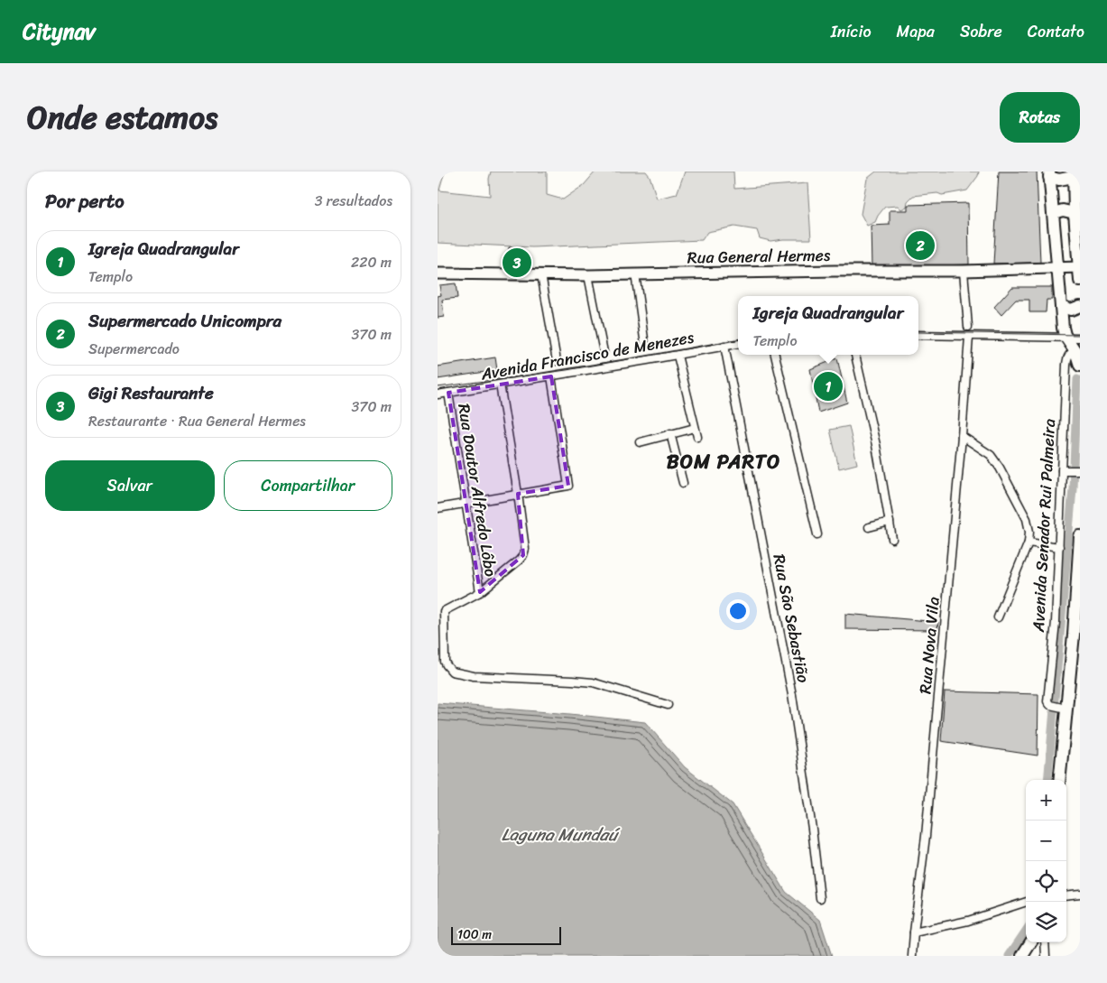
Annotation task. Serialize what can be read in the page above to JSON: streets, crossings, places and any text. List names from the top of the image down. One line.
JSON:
{"streets":{"street":["Rua General Hermes","Avenida Francisco de Menezes","Rua Doutor Alfredo Lôbo","Avenida Senador Rui Palmeira","Rua São Sebastião","Rua Nova Vila"]},"crossings":[["Avenida Francisco de Menezes","Rua Doutor Alfredo Lôbo"],["Avenida Francisco de Menezes","Rua São Sebastião"]],"districts":["BOM PARTO"],"water":["Laguna Mundaú"],"scale_bar":"100 m","page":{"header":"Citynav","nav":["Início","Mapa","Sobre","Contato"],"title":"Onde estamos","buttons":["Rotas",["Salvar","Compartilhar"]],"heading":["Por perto","3 resultados"],"pins":["2","3","1"],"list":[{"mark":"1","name":"Igreja Quadrangular","note":"Templo","value":"220 m"},{"mark":"2","name":"Supermercado Unicompra","note":"Supermercado","value":"370 m"},{"mark":"3","name":"Gigi Restaurante","note":"Restaurante · Rua General Hermes","value":"370 m"}],"popup":["Igreja Quadrangular","Templo"],"map_buttons":["+","−"],"scale":"100 m"}}
